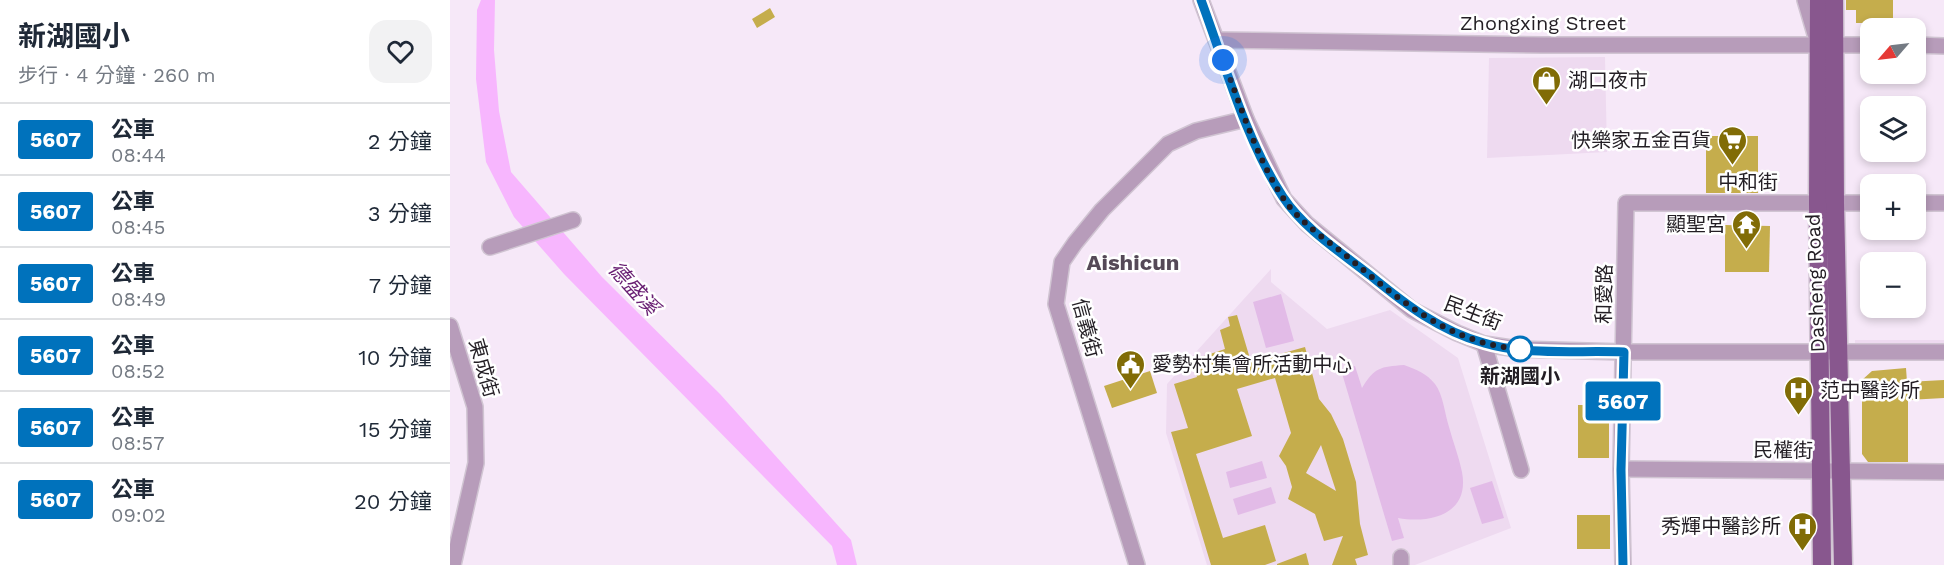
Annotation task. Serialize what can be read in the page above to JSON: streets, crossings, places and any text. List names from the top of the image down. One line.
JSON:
{"streets":{"main road":["Dasheng Road"],"street":["Zhongxing Street","中和街","和愛路","民生街","信義街","東成街","民權街"]},"crossings":[["Zhongxing Street","Dasheng Road"],["Zhongxing Street","民生街"],["中和街","Dasheng Road"],["中和街","和愛路"],["Dasheng Road","民生街"],["Dasheng Road","民權街"],["和愛路","民生街"],["和愛路","民權街"],["民生街","信義街"]],"districts":["Aishicun"],"water":["德盛溪"],"places":{"shop":["湖口夜市"],"supermarket":["快樂家五金百貨"],"temple":["顯聖宮"],"other":["新湖國小"],"public building":["愛勢村集會所活動中心"],"hospital":["范中醫診所","秀輝中醫診所"]},"lines":["bus line 5607"],"north":"bottom left","page":{"heading":["新湖國小","步行 · 4 分鐘 · 260 m"],"on_map":"5607","map_buttons":["+","−"],"list":[{"mark":"5607","name":"公車","note":"08:44","value":"2 分鐘"},{"mark":"5607","name":"公車","note":"08:45","value":"3 分鐘"},{"mark":"5607","name":"公車","note":"08:49","value":"7 分鐘"},{"mark":"5607","name":"公車","note":"08:52","value":"10 分鐘"},{"mark":"5607","name":"公車","note":"08:57","value":"15 分鐘"},{"mark":"5607","name":"公車","note":"09:02","value":"20 分鐘"}]}}
